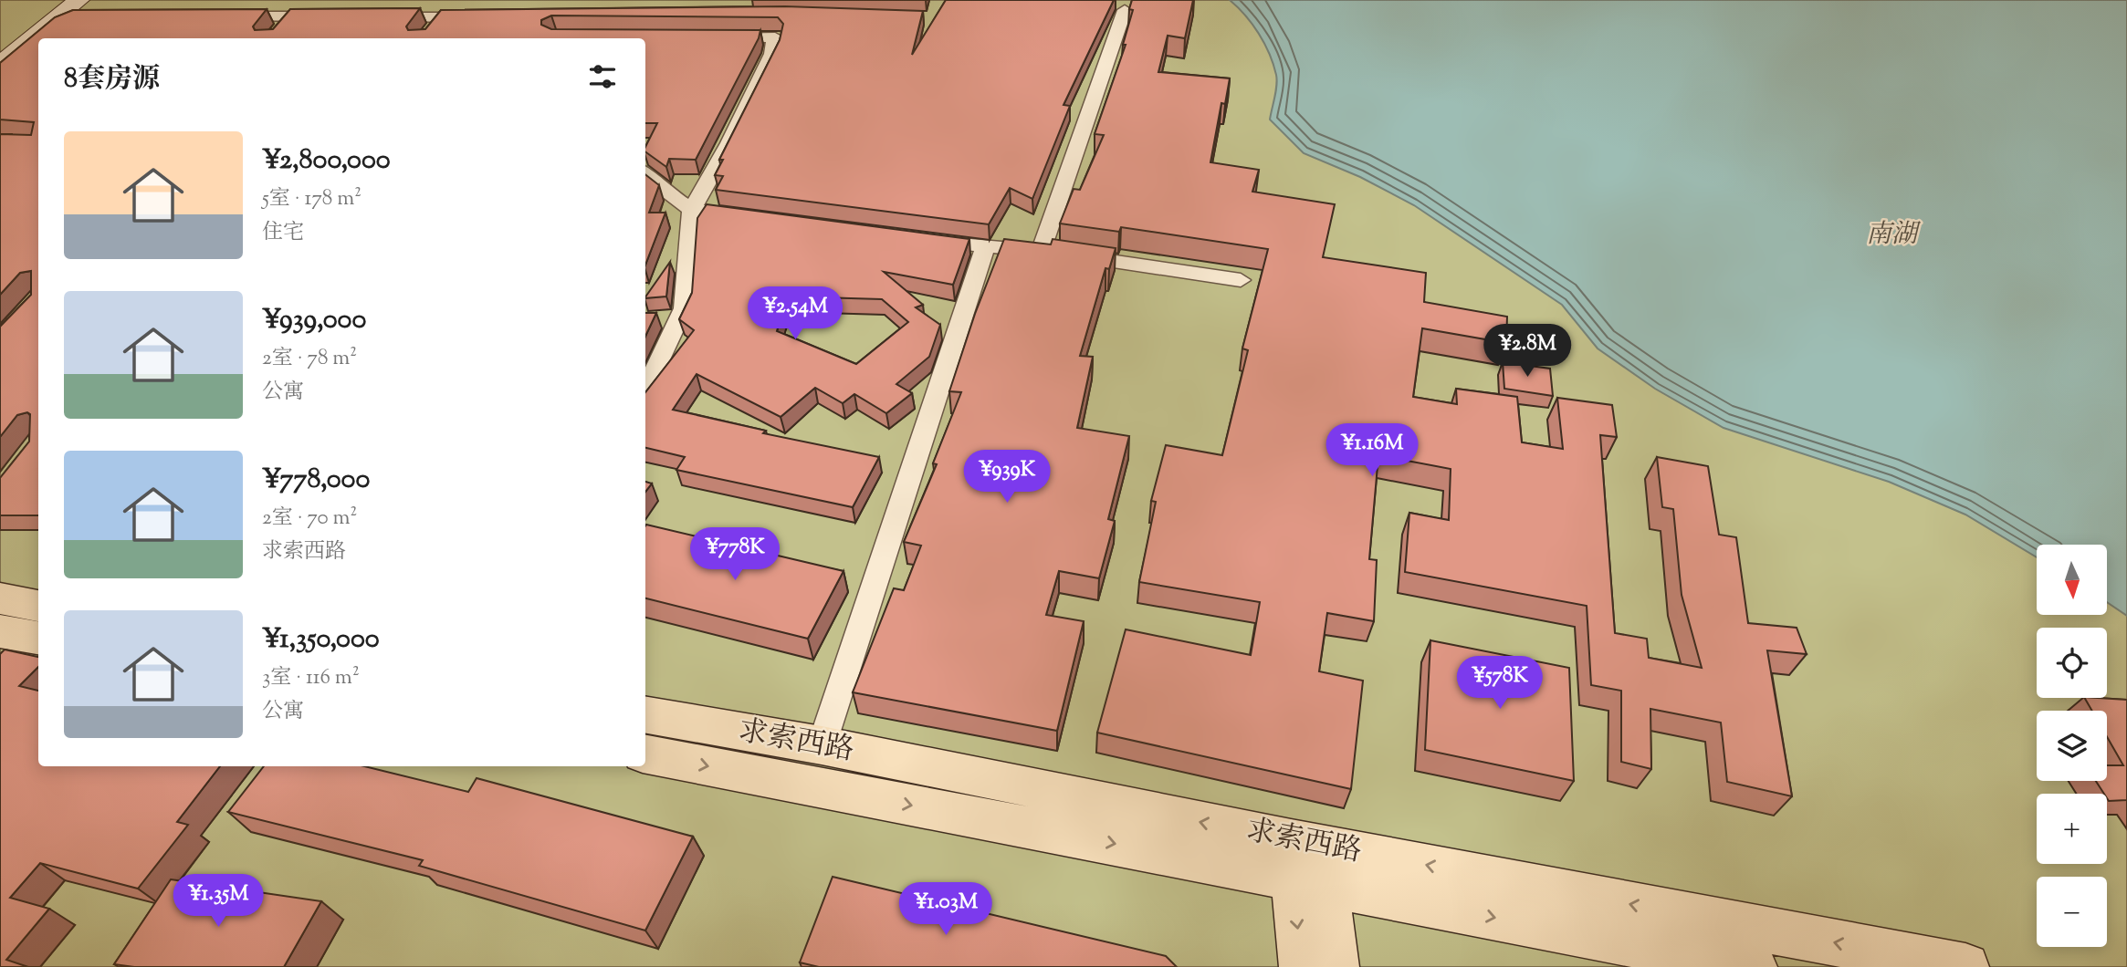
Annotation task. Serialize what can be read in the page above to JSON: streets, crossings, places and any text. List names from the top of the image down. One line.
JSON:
{"streets":{"main road":["求索西路"]},"water":["南湖"],"north":"bottom","page":{"heading":"8套房源","list":[{"name":"¥2,800,000","note":"5室 · 178 m² · 住宅"},{"name":"¥939,000","note":"2室 · 78 m² · 公寓"},{"name":"¥778,000","note":"2室 · 70 m² · 求索西路"},{"name":"¥1,350,000","note":"3室 · 116 m² · 公寓"}],"price":["¥2.54M","¥2.8M","¥1.16M","¥939K","¥778K","¥578K","¥1.35M","¥1.03M"],"map_buttons":["+","−"]}}
